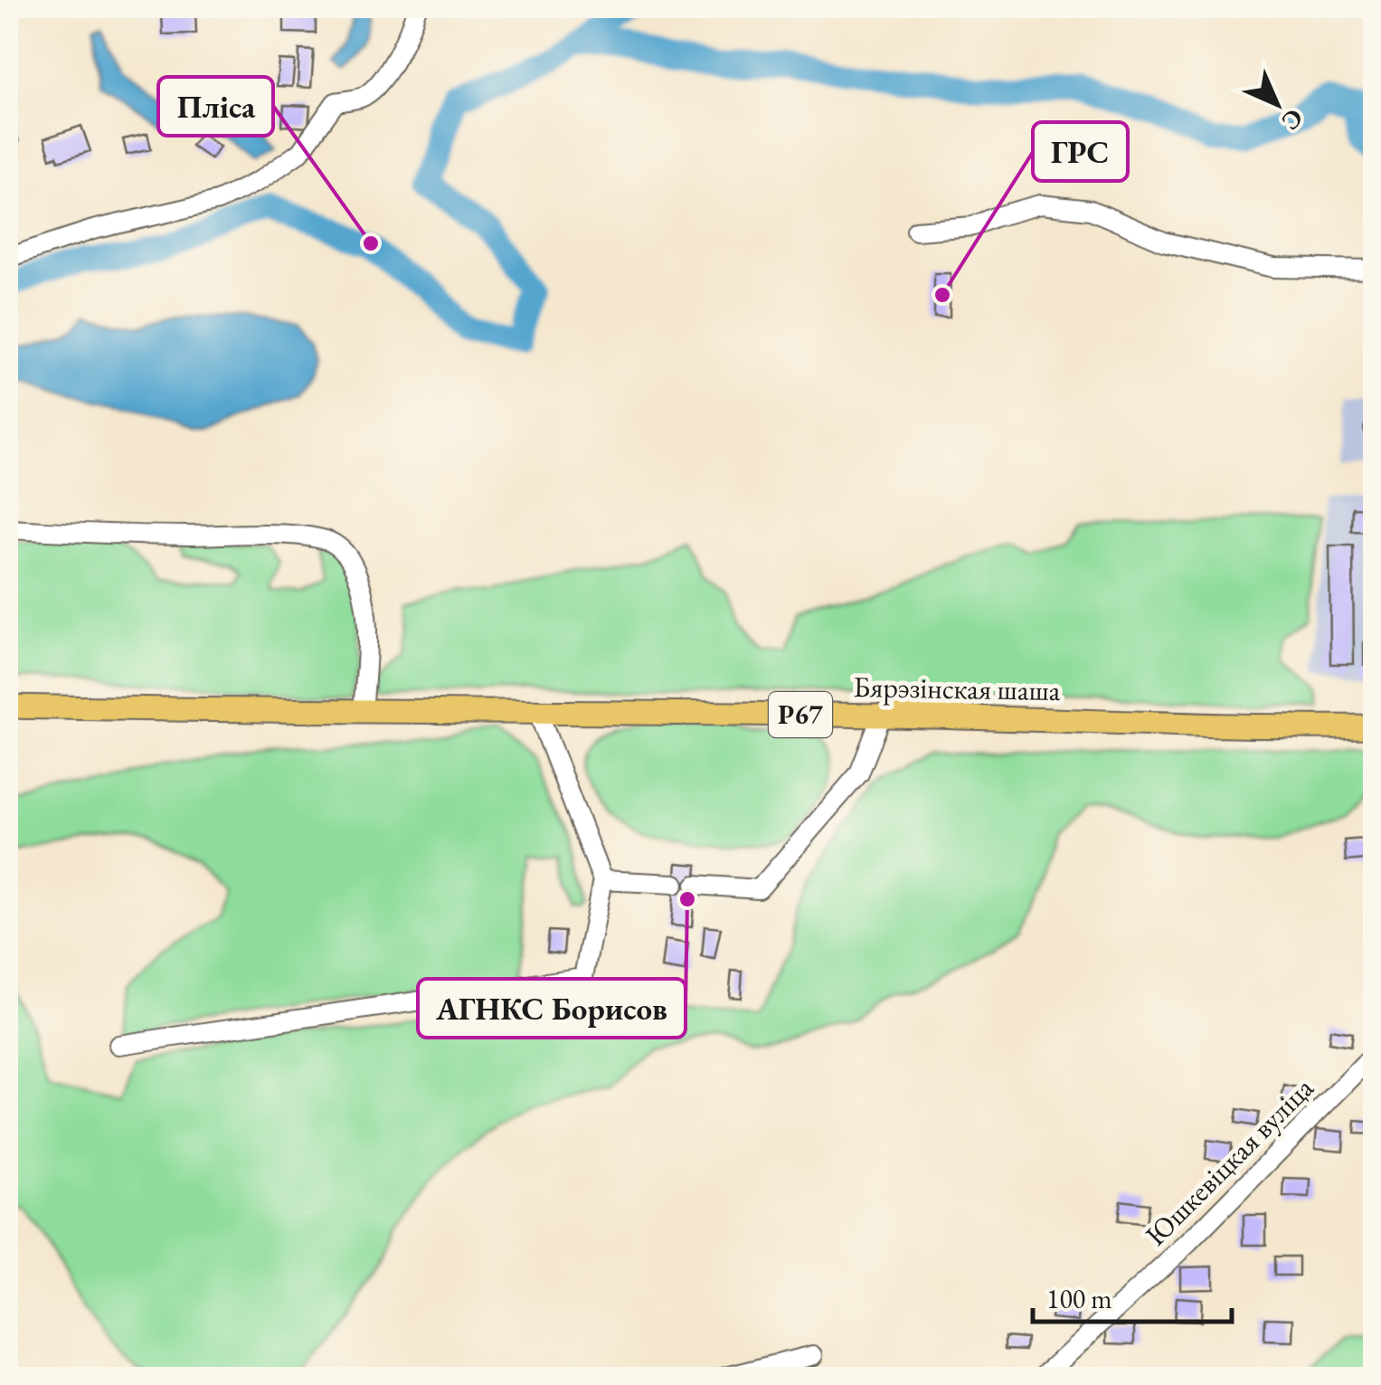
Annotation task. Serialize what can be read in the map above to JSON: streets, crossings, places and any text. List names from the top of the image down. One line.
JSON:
{"streets":{"main road":["Бярэзінская шаша","Р67"],"street":["Юшкевіцкая вуліца"]},"places":["Пліса","ГРС","АГНКС Борисов"],"scale_bar":"100 m","north":"bottom right"}
